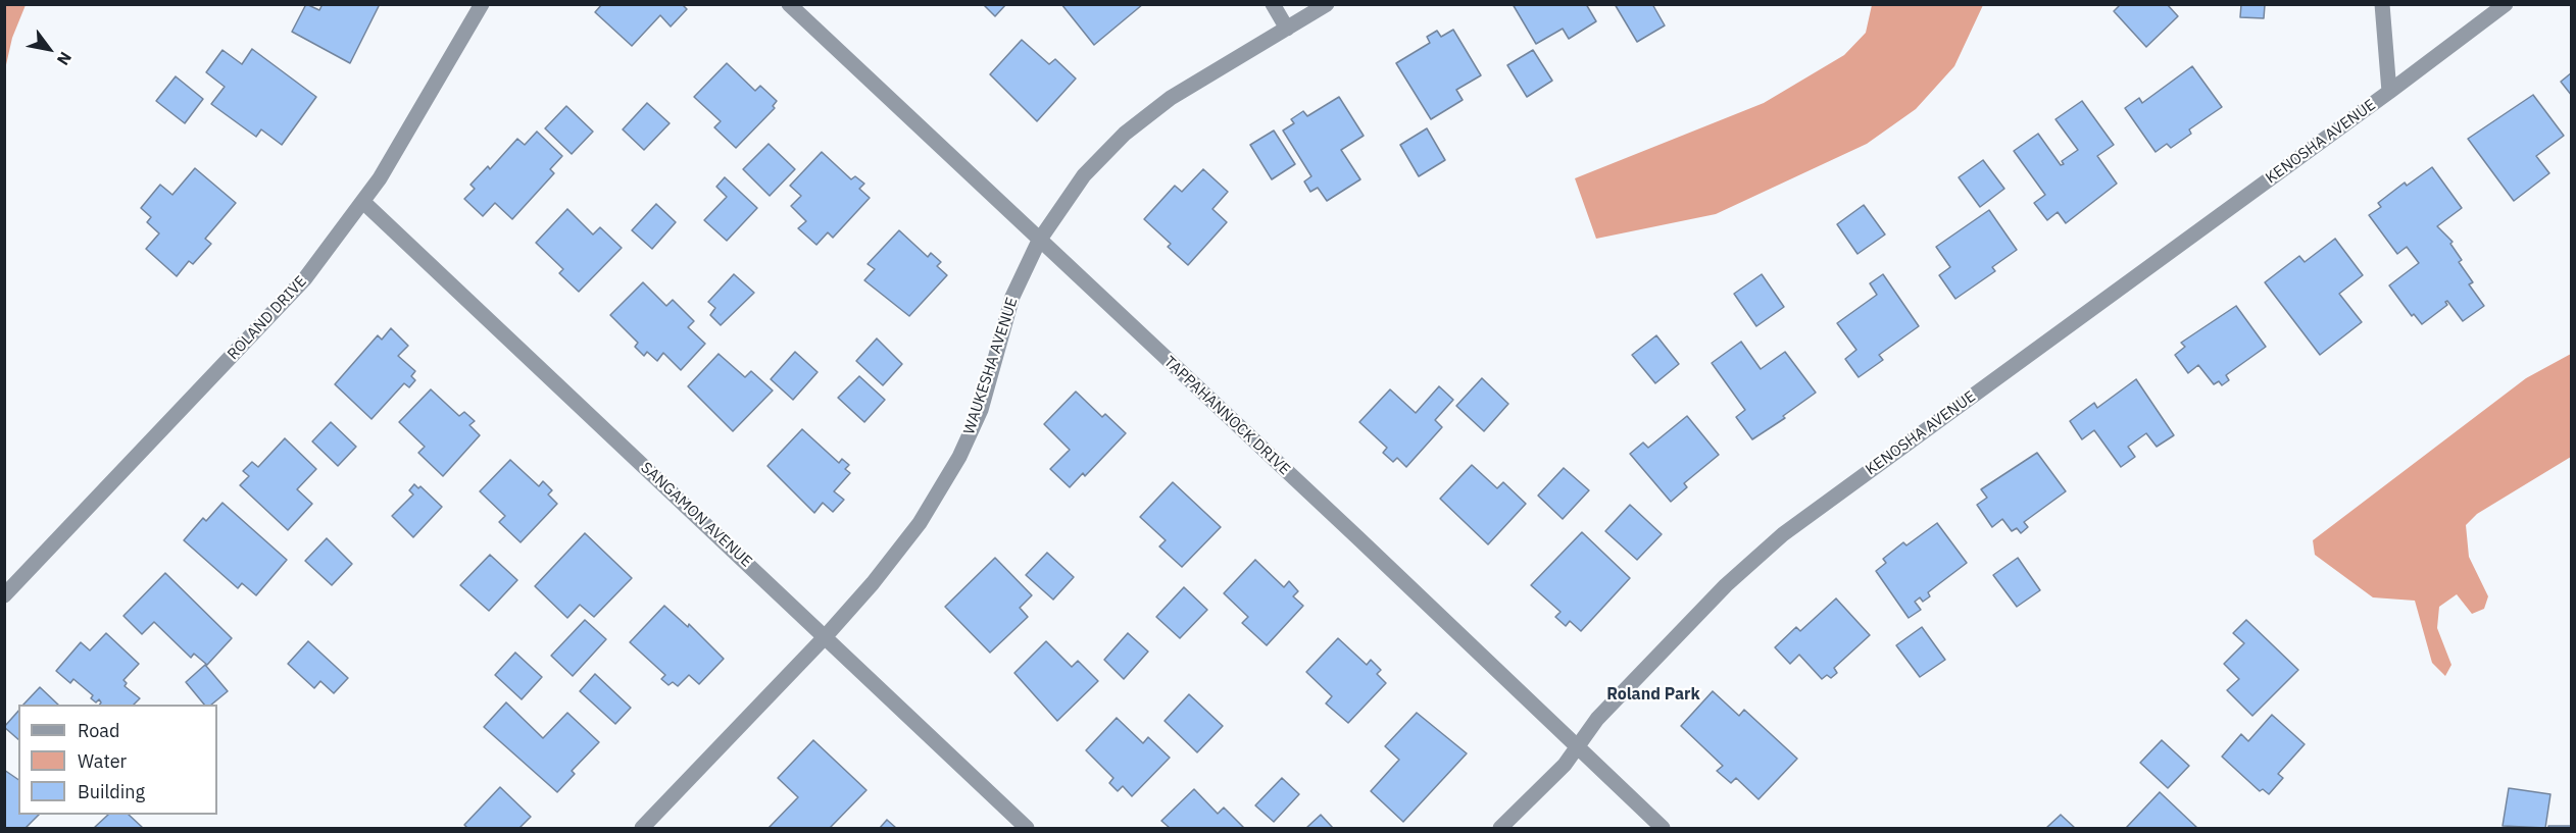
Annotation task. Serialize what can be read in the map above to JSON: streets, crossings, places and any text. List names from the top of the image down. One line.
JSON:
{"streets":{"street":["KENOSHA AVENUE","ROLAND DRIVE","WAUKESHA AVENUE","TAPPAHANNOCK DRIVE","SANGAMON AVENUE"]},"crossings":[["KENOSHA AVENUE","TAPPAHANNOCK DRIVE"],["ROLAND DRIVE","SANGAMON AVENUE"],["WAUKESHA AVENUE","TAPPAHANNOCK DRIVE"],["WAUKESHA AVENUE","SANGAMON AVENUE"]],"districts":["Roland Park"],"legend":["Road","Water","Building"],"north":"bottom right"}
